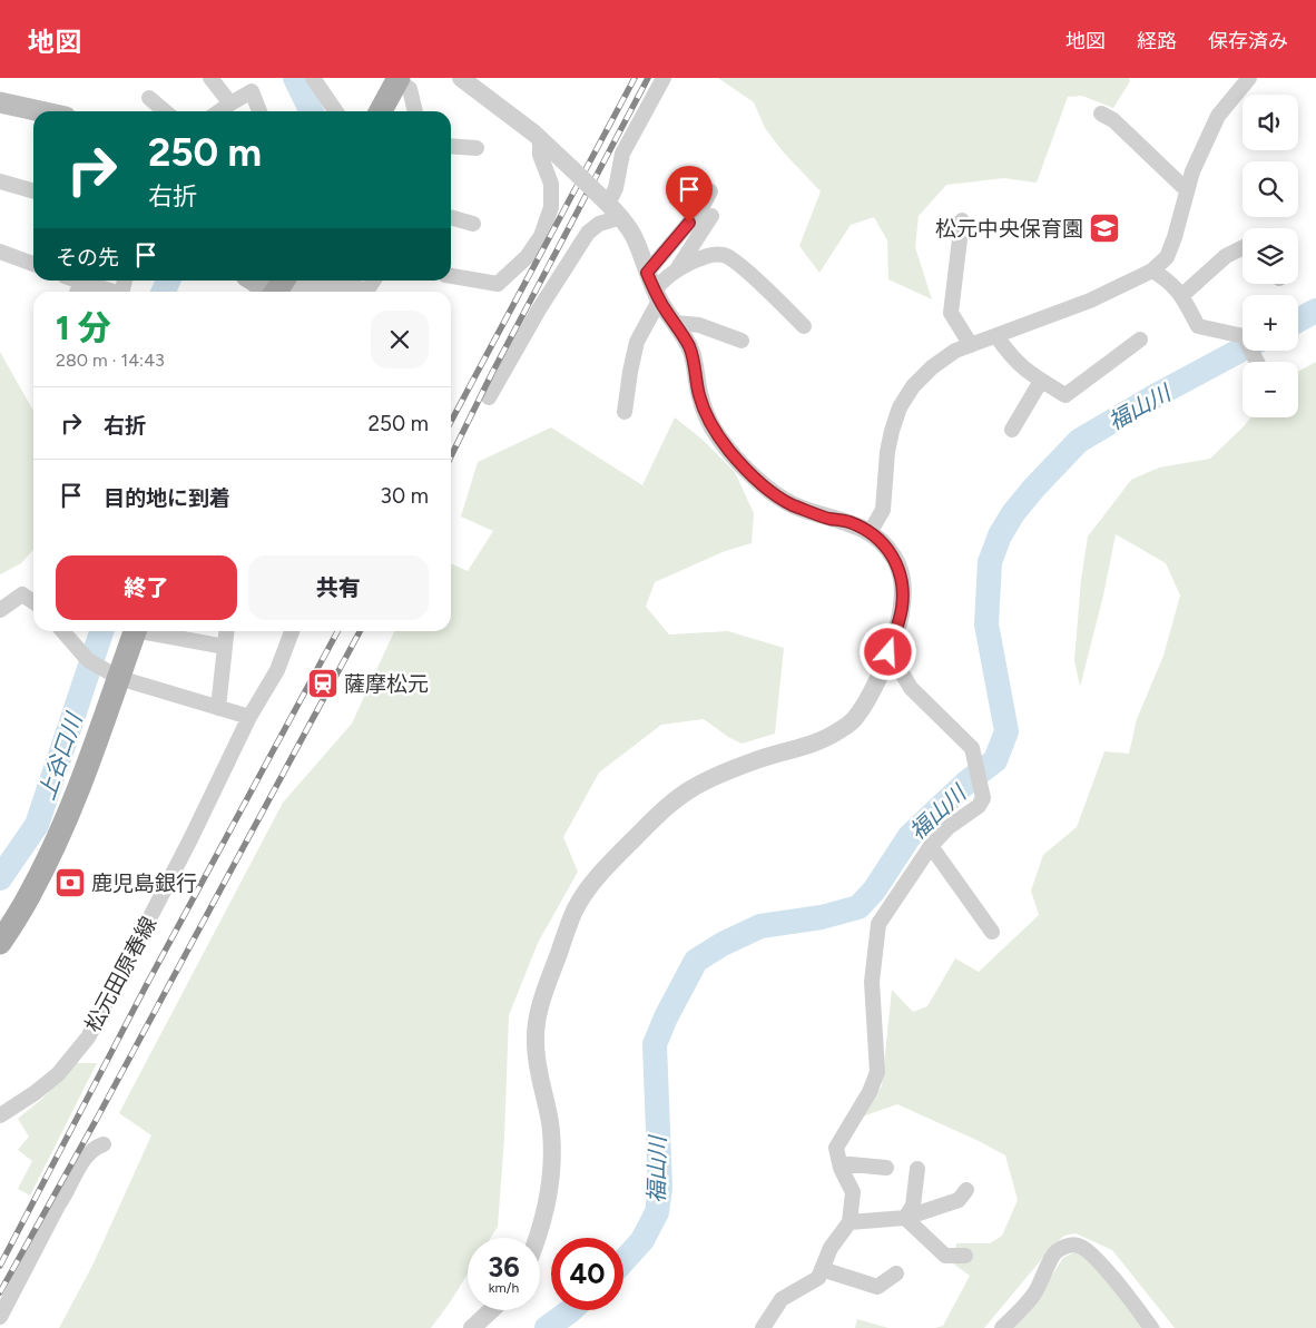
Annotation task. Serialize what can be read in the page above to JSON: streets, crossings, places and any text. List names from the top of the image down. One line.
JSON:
{"streets":{"street":["松元田原春線"]},"water":["福山川","上谷口川"],"places":{"school or university":["松元中央保育園"],"station":["薩摩松元"],"bank":["鹿児島銀行"]},"page":{"header":"地図","nav":["地図","経路","保存済み"],"map_buttons":["+","−"],"turn":["250 m","右折"],"then":"その先","heading":["1 分","280 m · 14:43"],"list":[{"name":"右折","value":"250 m"},{"name":"目的地に到着","value":"30 m"}],"buttons":["終了","共有"],"speed":"36 km/h","limit":"40"}}
